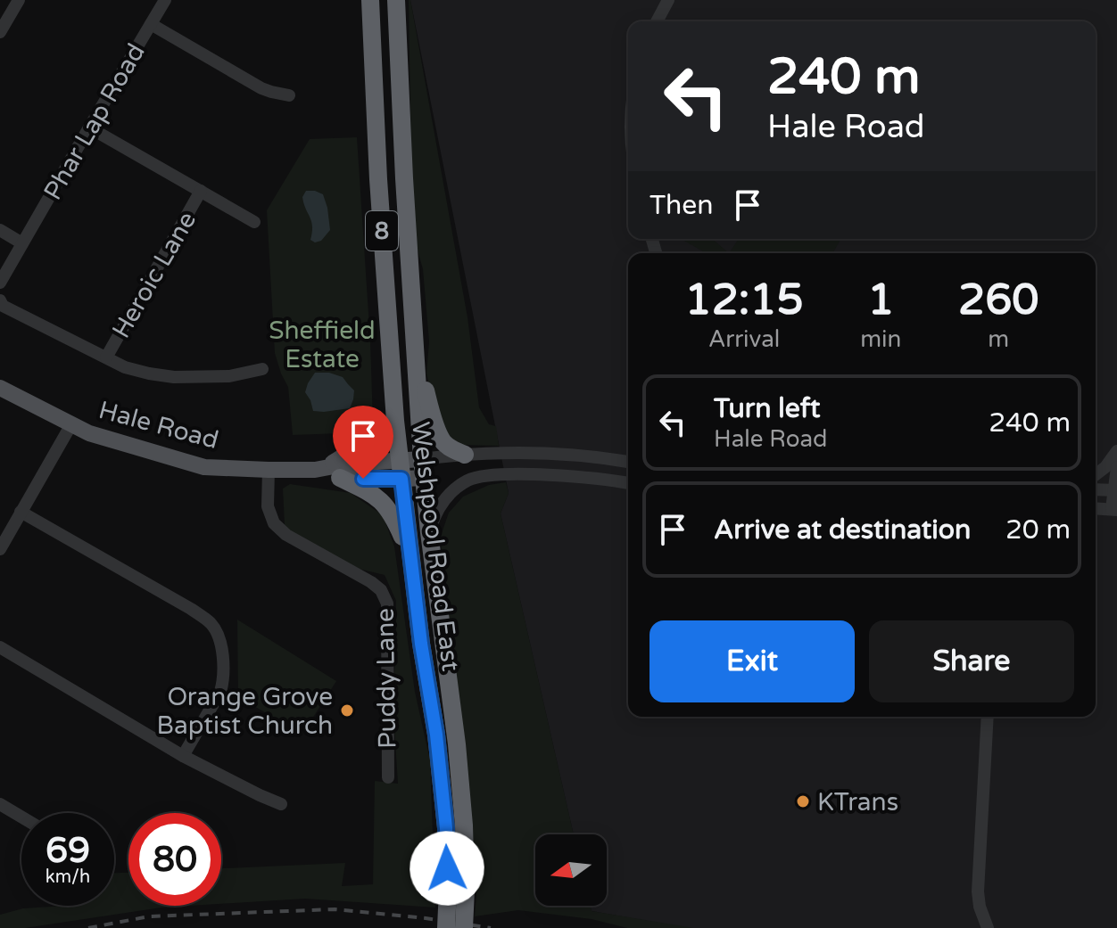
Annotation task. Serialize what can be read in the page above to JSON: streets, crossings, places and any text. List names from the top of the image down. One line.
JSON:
{"streets":{"highway":["8","Welshpool Road East"],"main road":["Hale Road"],"street":["Phar Lap Road","Heroic Lane","Puddy Lane"]},"crossings":[["8","Welshpool Road East"],["Hale Road","Welshpool Road East"],["Hale Road","Puddy Lane"]],"parks":["Sheffield Estate"],"places":["Orange Grove Baptist Church","KTrans"],"north":"left","page":{"turn":["240 m","Hale Road"],"then":"Then","eta":["12:15","Arrival","1","min","260","m"],"list":[{"name":"Turn left","note":"Hale Road","value":"240 m"},{"name":"Arrive at destination","value":"20 m"}],"buttons":["Exit","Share"],"speed":"69 km/h","limit":"80"}}
